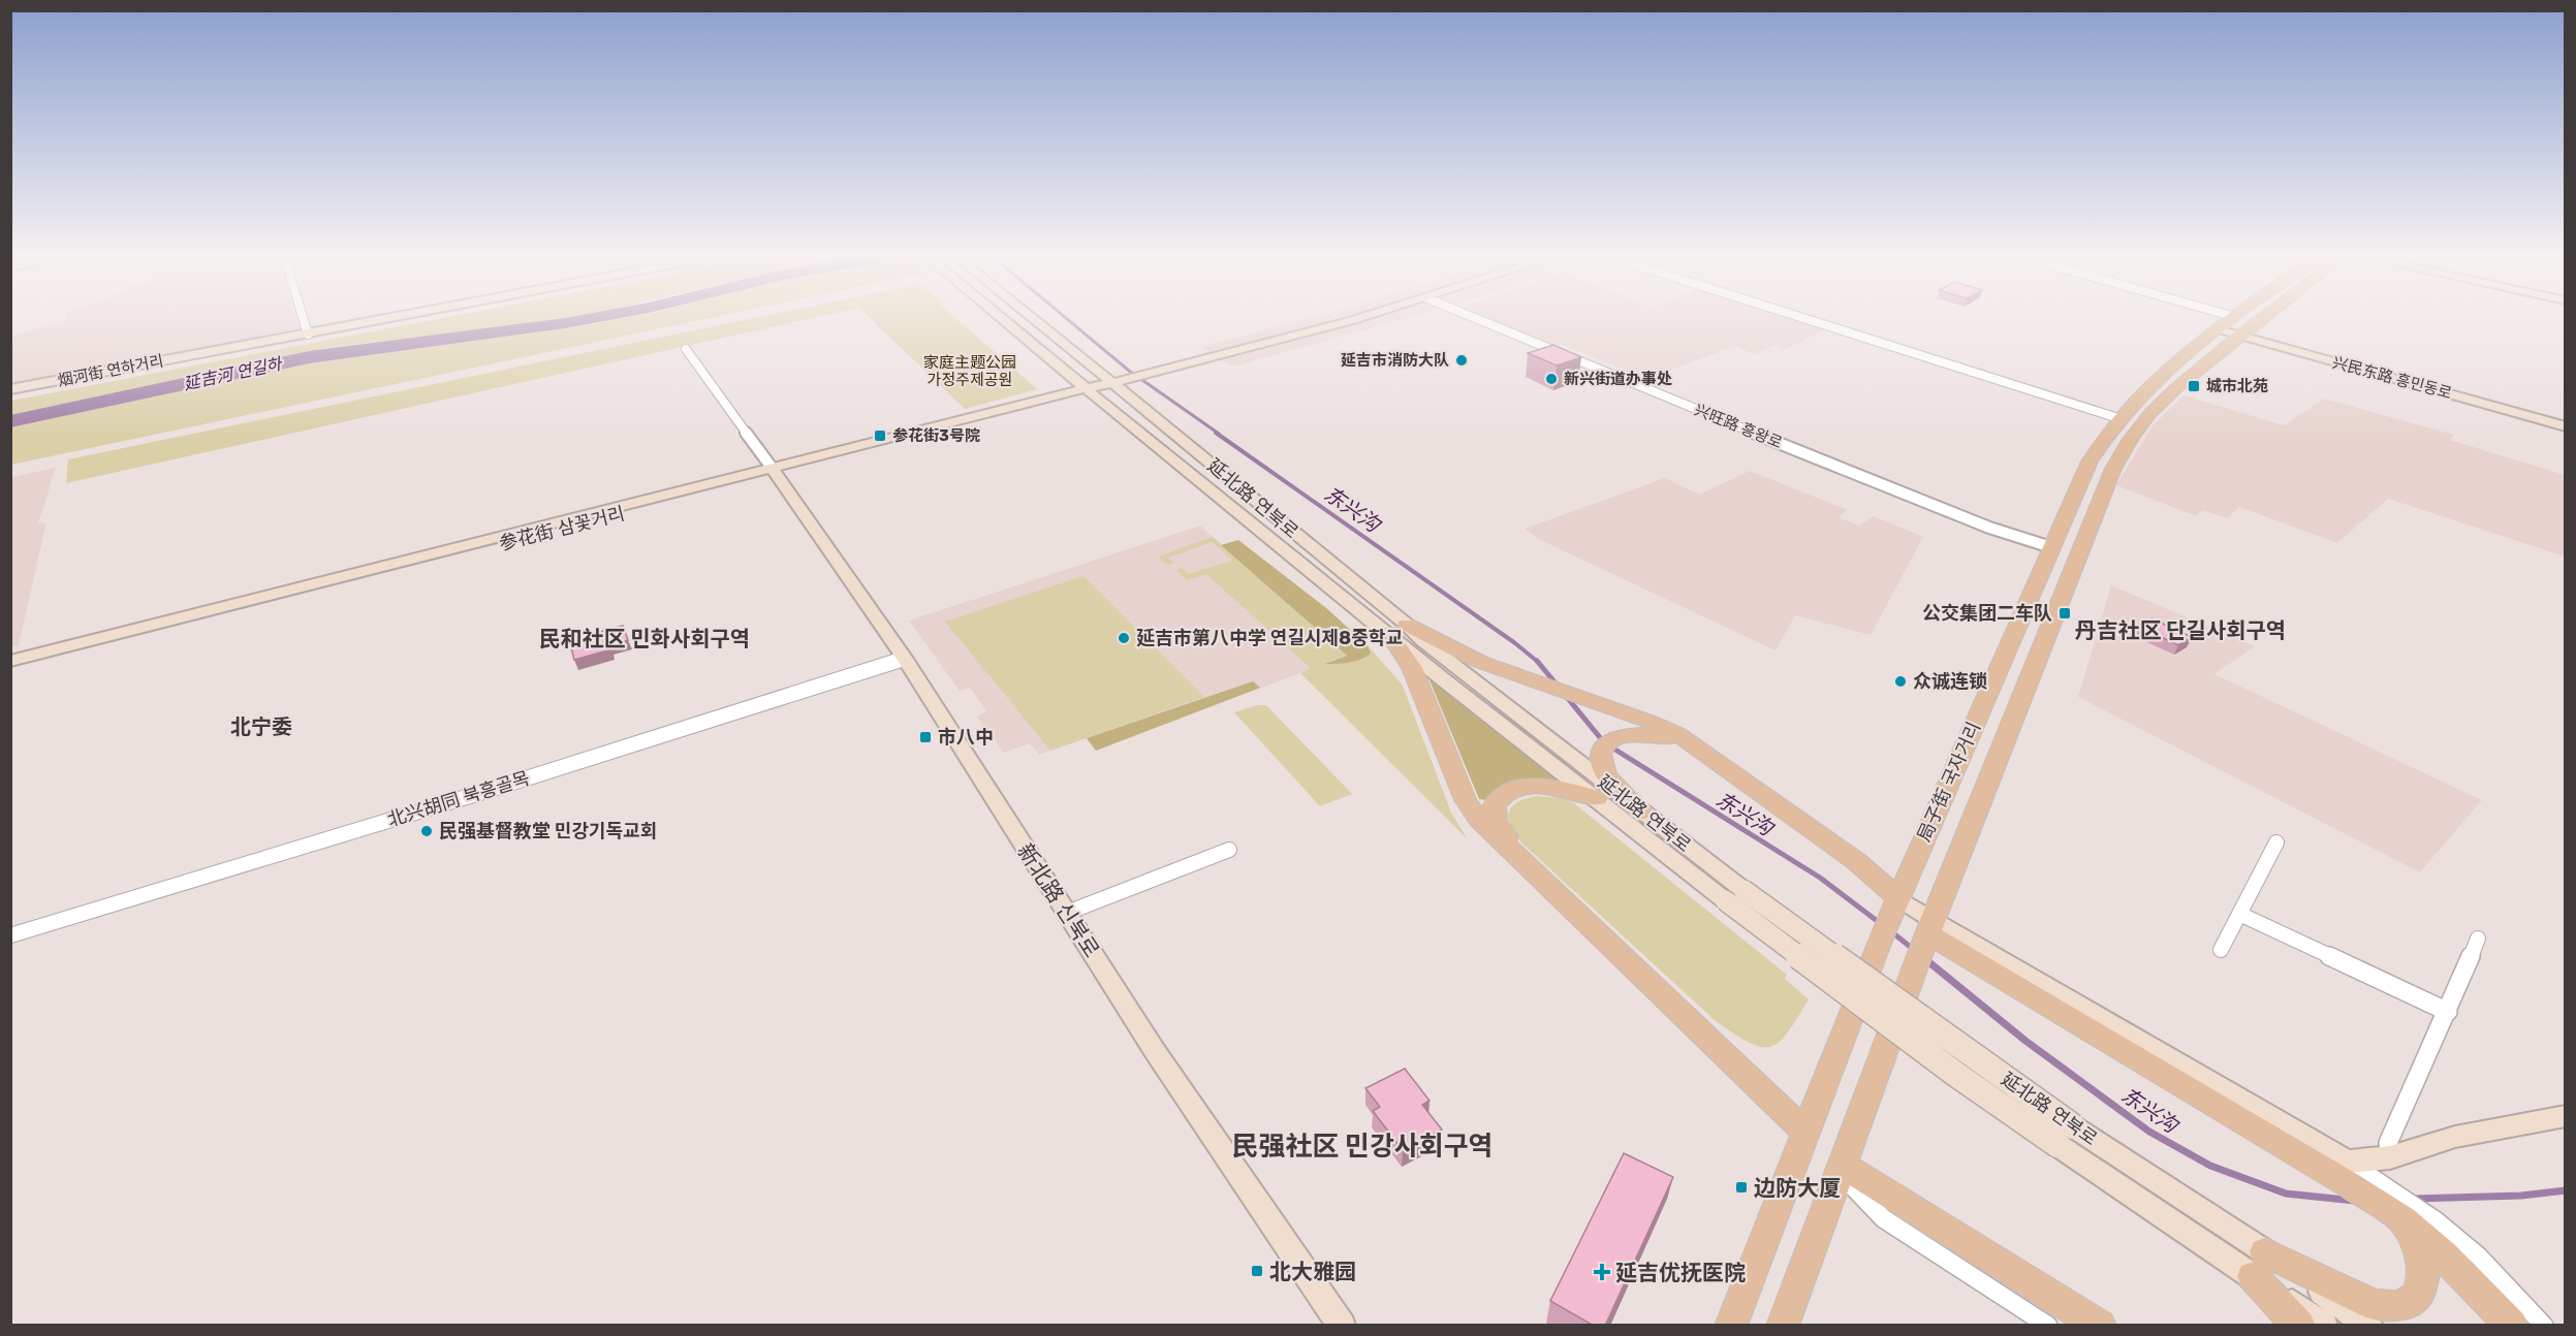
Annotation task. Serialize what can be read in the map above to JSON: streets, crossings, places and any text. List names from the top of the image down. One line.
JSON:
{"streets":{"main road":["烟河街 연하거리","兴民东路 흥민동로","延北路 연북로","参花街 삼꽃거리","局子街 국자거리","新北路 신북로"],"street":["兴旺路 흥왕로","北兴胡同 북흥골목"]},"crossings":[["兴民东路 흥민동로","局子街 국자거리"],["兴旺路 흥왕로","局子街 국자거리"],["延北路 연북로","参花街 삼꽃거리"],["参花街 삼꽃거리","新北路 신북로"],["北兴胡同 북흥골목","新北路 신북로"]],"districts":["丹吉社区 단길사회구역","民和社区 민화사회구역","北宁委","民强社区 민강사회구역"],"water":["延吉河 연길하","东兴沟"],"parks":["家庭主题公园 가정주제공원"],"places":{"other":["延吉市消防大队","新兴街道办事处","延吉市第八中学 연길시제8중학교","众诚连锁","民强基督教堂 민강기독교회"],"transit":["城市北苑","参花街3号院","公交集团二车队","市八中","边防大厦","北大雅园"],"health":["延吉优抚医院"]}}
